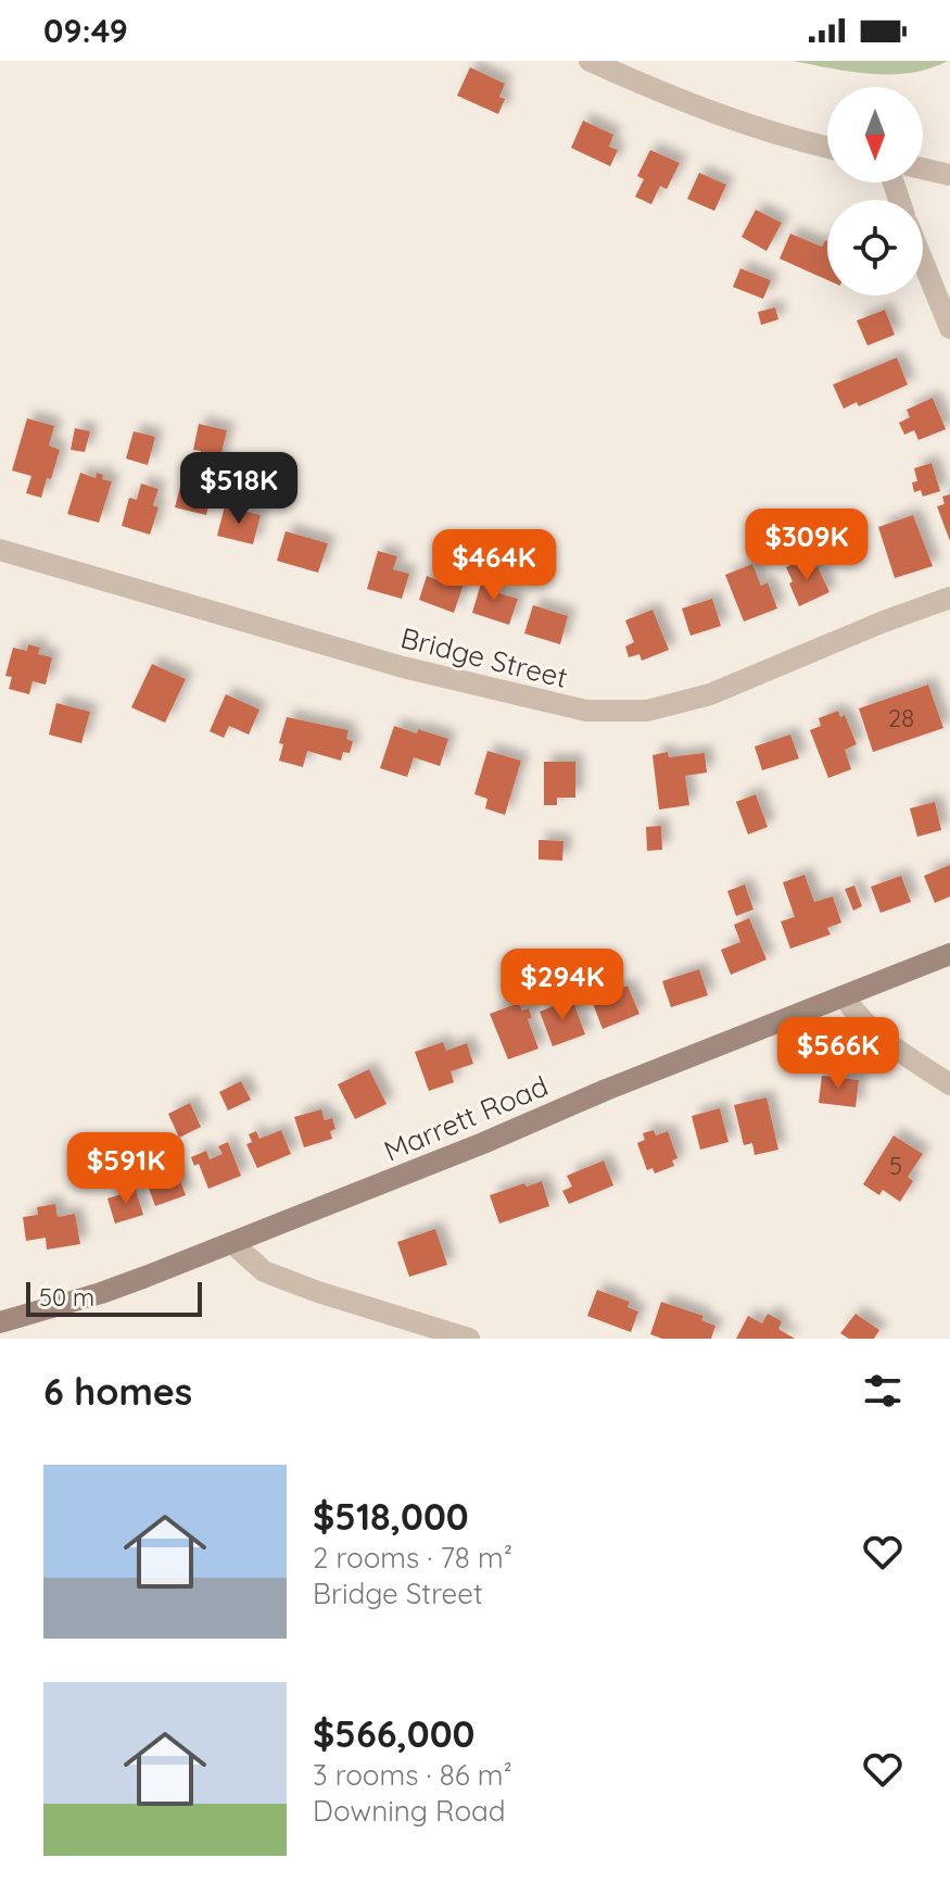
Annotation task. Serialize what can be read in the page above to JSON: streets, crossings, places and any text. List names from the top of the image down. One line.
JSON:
{"streets":{"main road":["Marrett Road"],"street":["Bridge Street"]},"house_numbers":["28","5"],"scale_bar":"50 m","north":"bottom","page":{"status":"09:49","price":["$518K","$309K","$464K","$294K","$566K","$591K"],"scale":"50 m","heading":"6 homes","list":[{"name":"$518,000","note":"2 rooms · 78 m² · Bridge Street"},{"name":"$566,000","note":"3 rooms · 86 m² · Downing Road"}]}}
